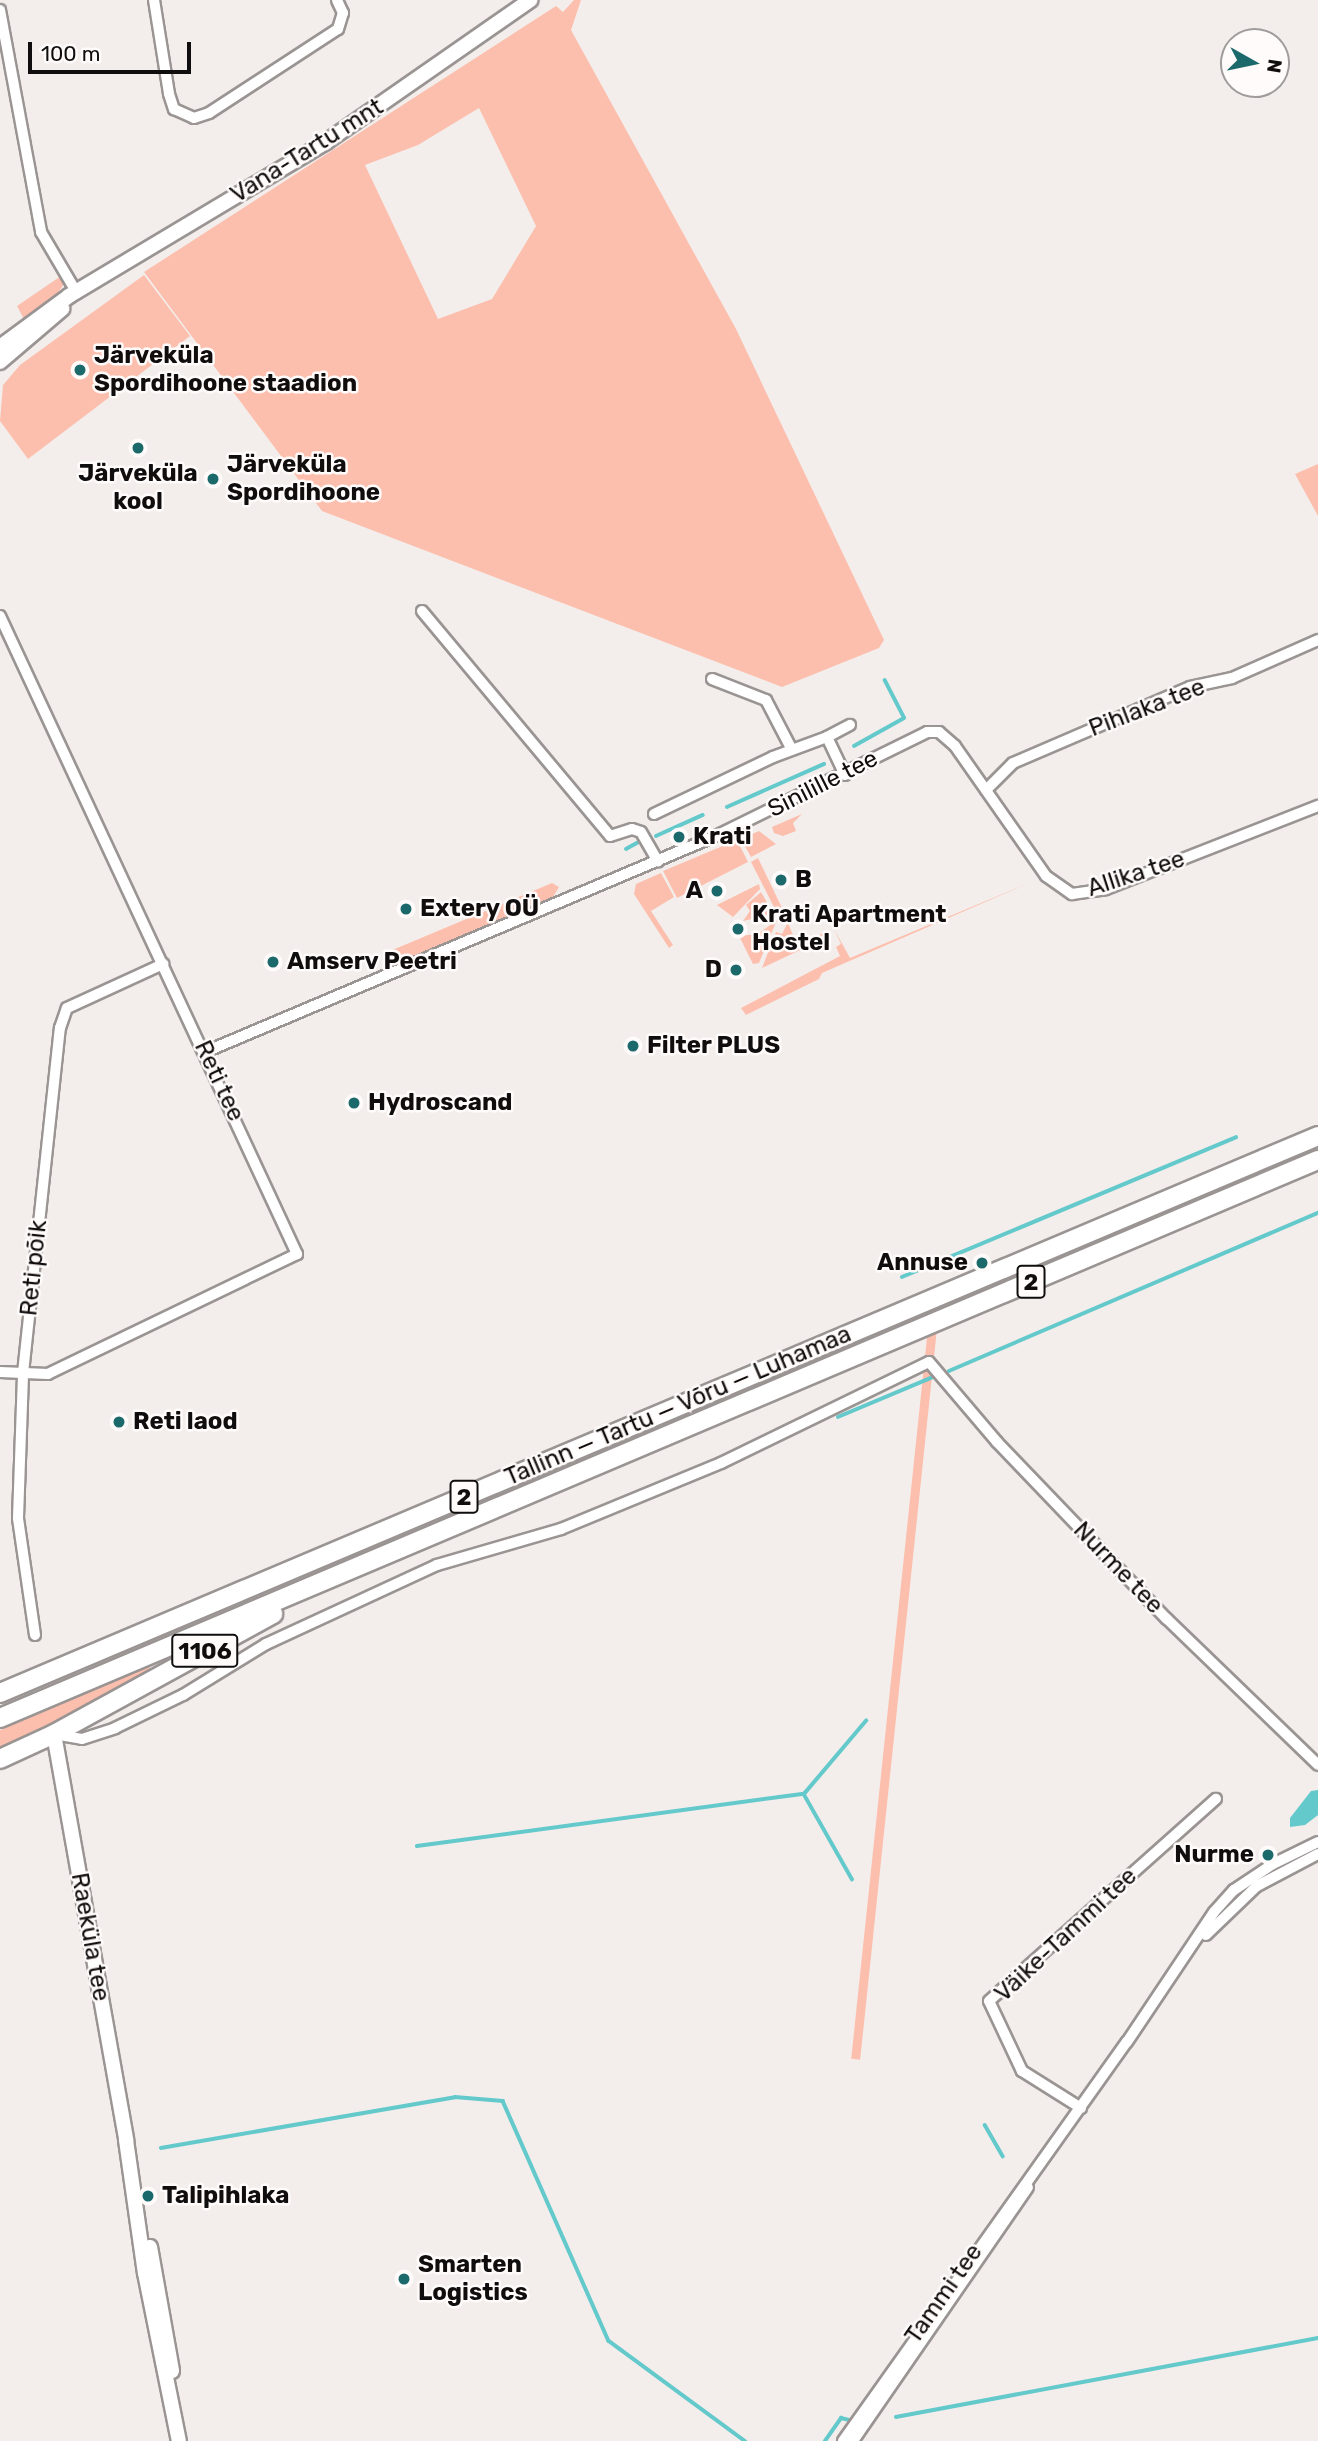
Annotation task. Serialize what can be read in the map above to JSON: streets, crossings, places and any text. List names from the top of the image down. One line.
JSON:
{"streets":{"highway":["2","Tallinn — Tartu — Võru — Luhamaa","1106"],"street":["Vana-Tartu mnt","Pihlaka tee","Sinilille tee","Allika tee","Reti tee","Reti põik","Nurme tee","Väike-Tammi tee","Raeküla tee","Tammi tee"]},"crossings":[["Pihlaka tee","Allika tee"],["Sinilille tee","Allika tee"],["Sinilille tee","Reti tee"],["Reti tee","Reti põik"],["Tallinn — Tartu — Võru — Luhamaa","1106"],["Nurme tee","1106"],["Nurme tee","Raeküla tee"],["1106","Raeküla tee"],["Väike-Tammi tee","Tammi tee"]],"places":["Järveküla Spordihoone staadion","Järveküla kool","Järveküla Spordihoone","Krati","B","A","Extery OÜ","Krati Apartment Hostel","Amserv Peetri","D","Filter PLUS","Hydroscand","Annuse","Reti laod","Nurme","Talipihlaka","Smarten Logistics"],"scale_bar":"100 m","north":"right"}
